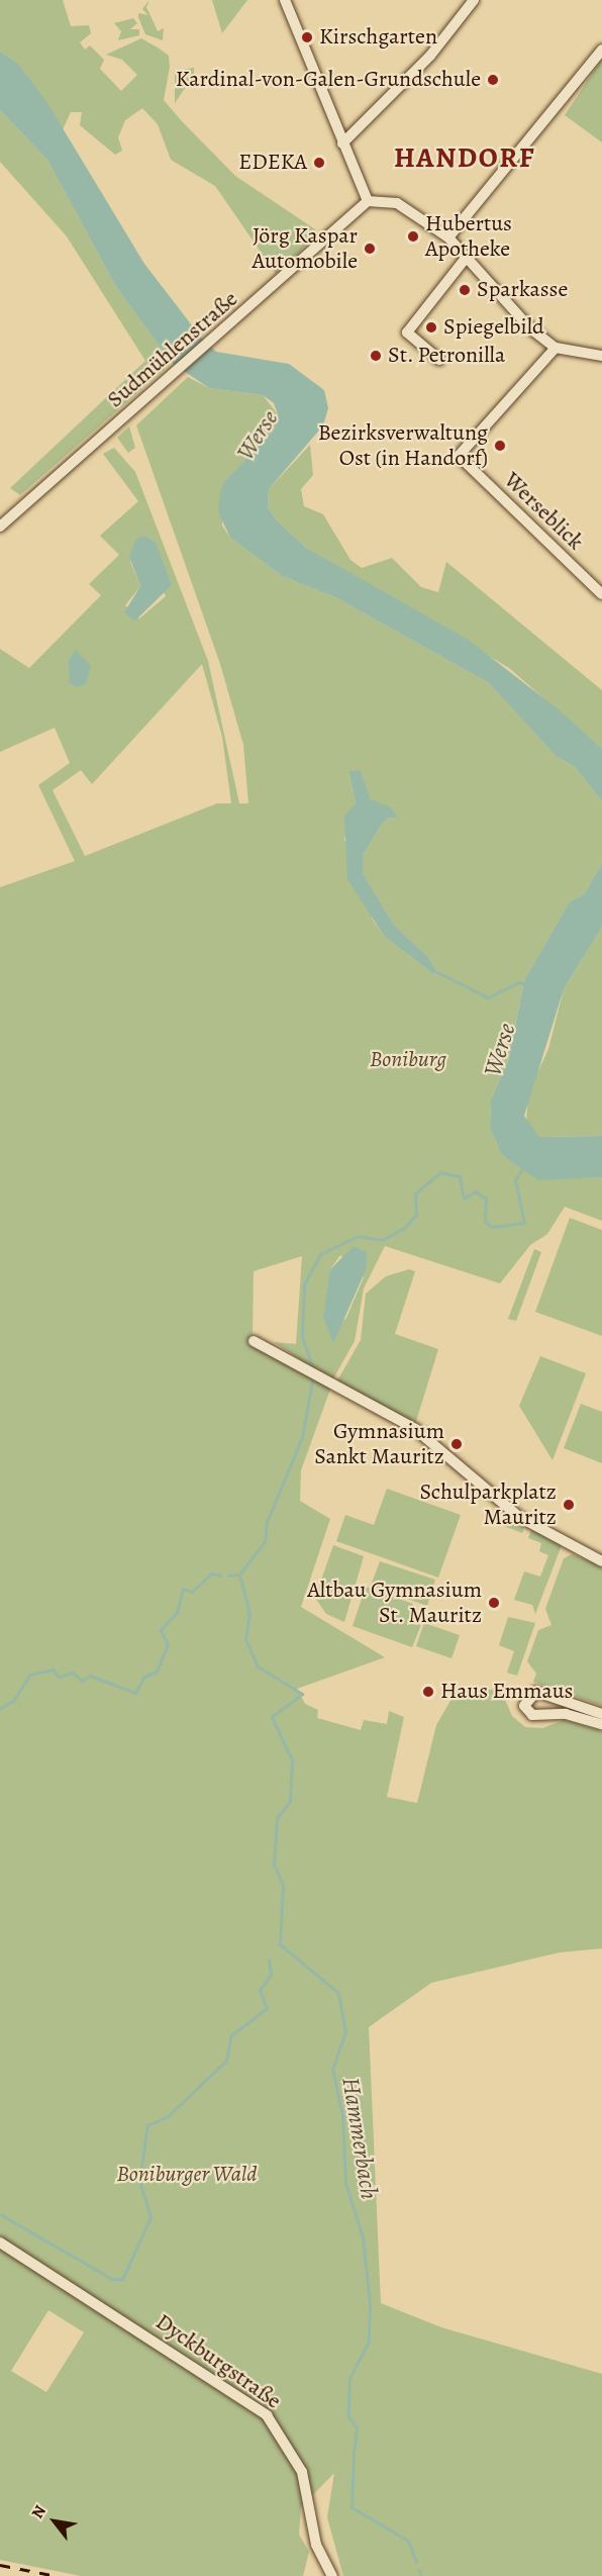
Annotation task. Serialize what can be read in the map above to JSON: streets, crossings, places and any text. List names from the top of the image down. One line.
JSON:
{"streets":{"street":["Sudmühlenstraße","Werseblick","Dyckburgstraße"]},"districts":["HANDORF"],"water":["Werse","Hammerbach"],"parks":["Boniburg","Boniburger Wald"],"places":["Kirschgarten","Kardinal-von-Galen-Grundschule","EDEKA","Hubertus Apotheke","Jörg Kaspar Automobile","Sparkasse","Spiegelbild","St. Petronilla","Bezirksverwaltung Ost (in Handorf)","Gymnasium Sankt Mauritz","Schulparkplatz Mauritz","Altbau Gymnasium St. Mauritz","Haus Emmaus"],"north":"top left"}
